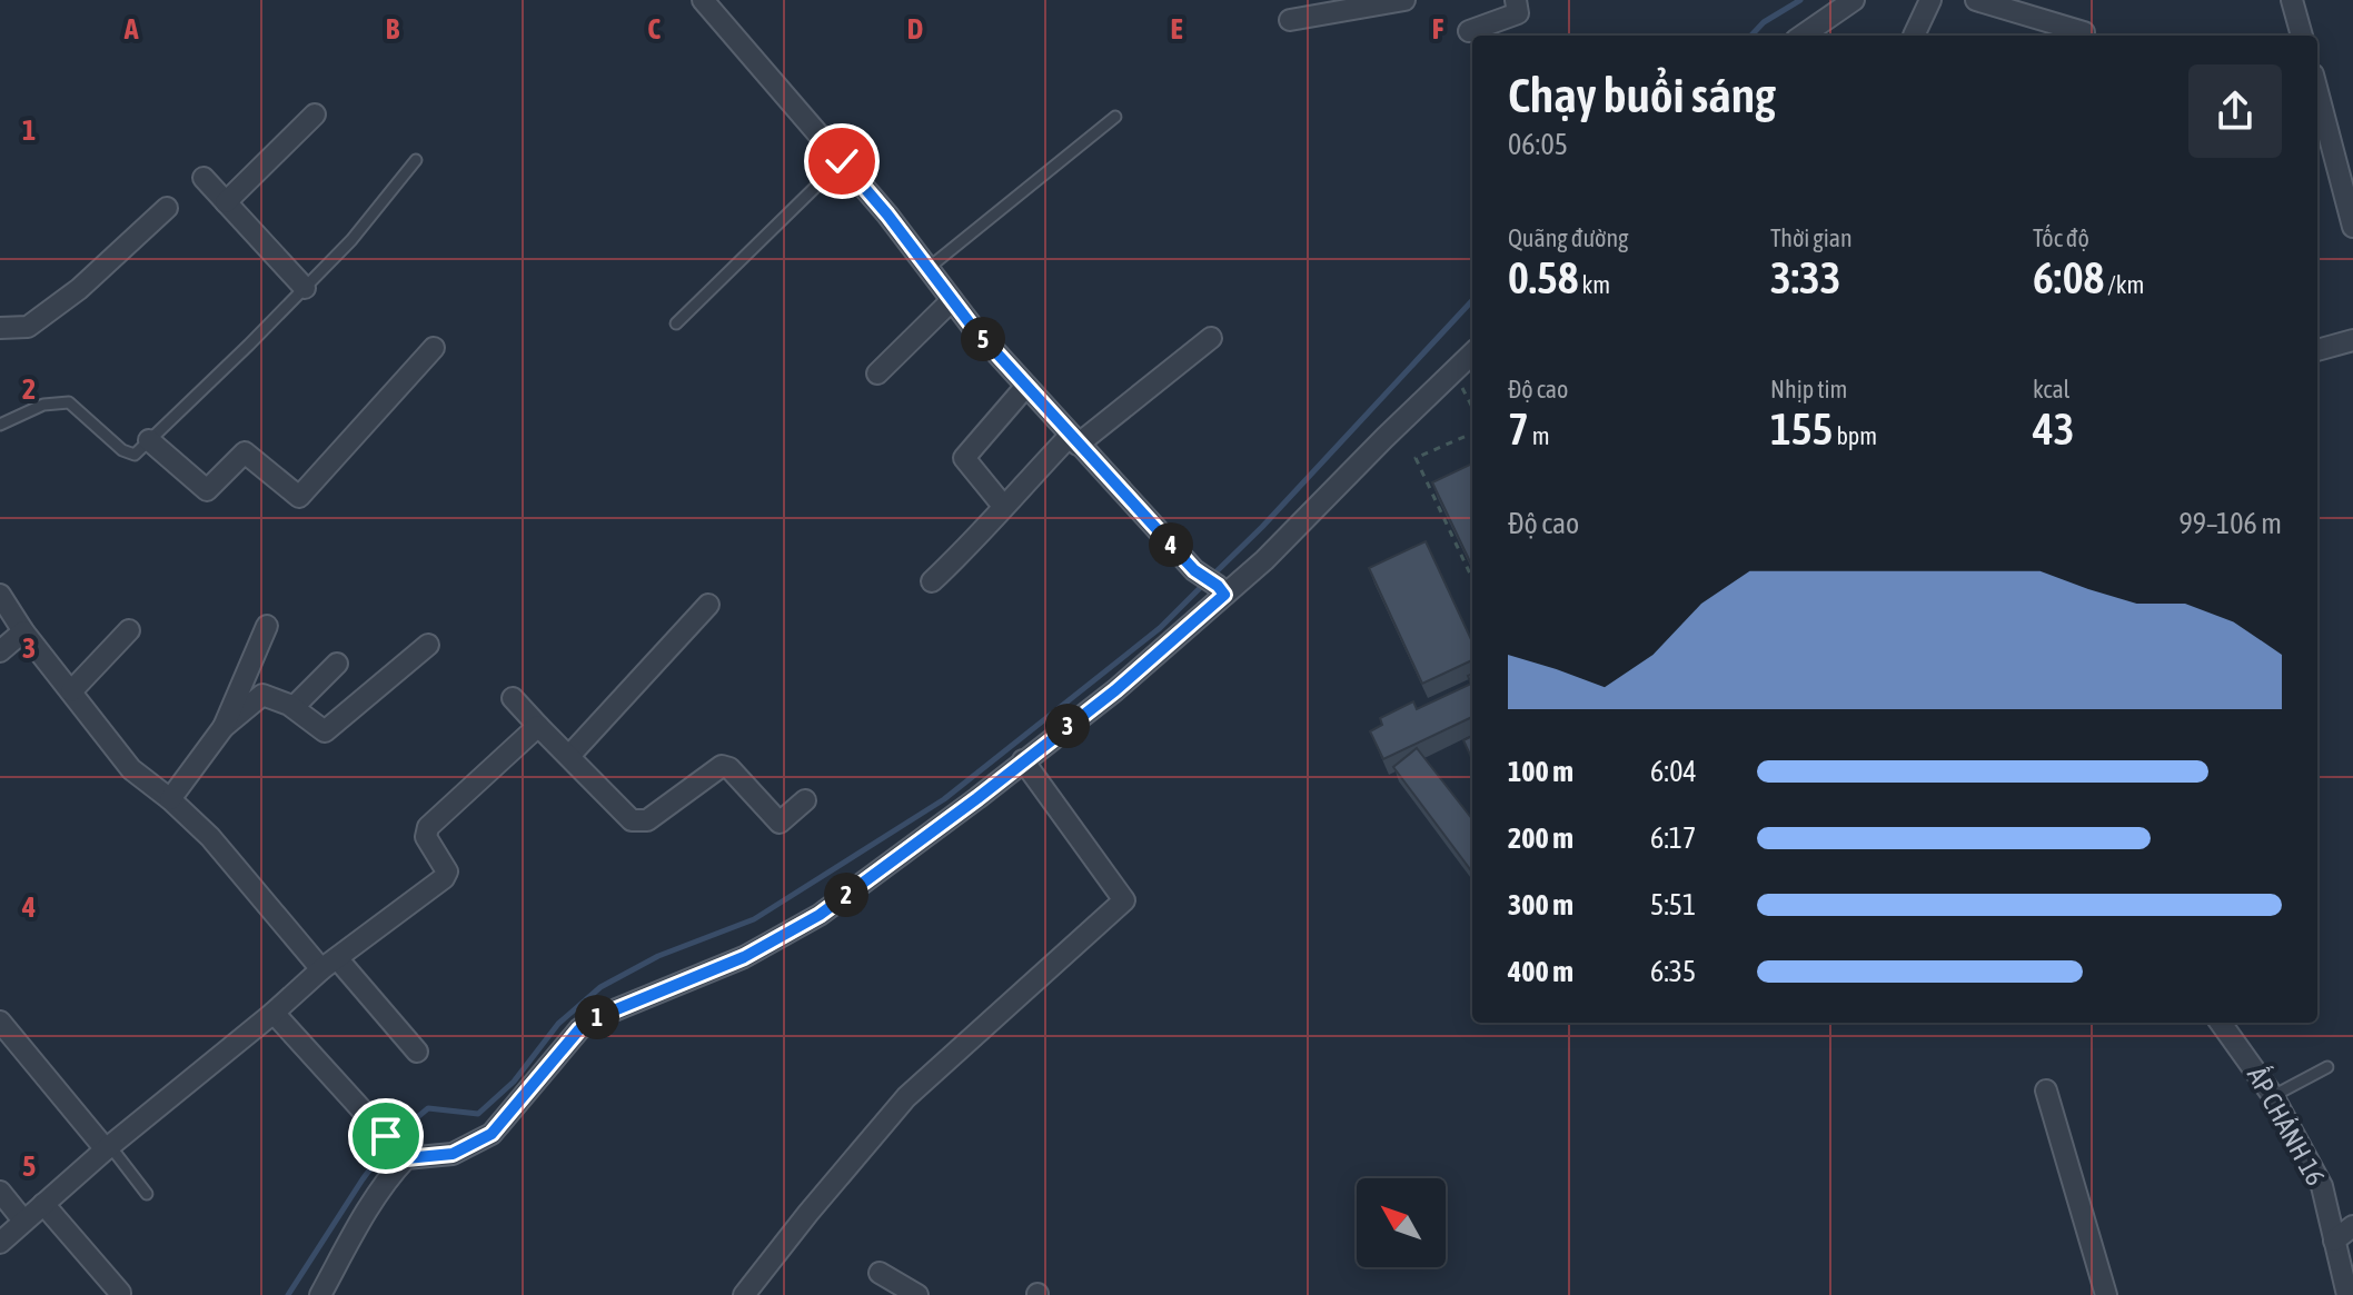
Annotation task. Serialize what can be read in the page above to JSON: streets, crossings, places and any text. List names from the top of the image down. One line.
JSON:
{"streets":{"street":["ẤP CHÁNH 16"]},"north":"top left","page":{"heading":["Chạy buổi sáng","06:05"],"stats":[["Quãng đường","0.58 km"],["Thời gian","3:33"],["Tốc độ","6:08 /km"],["Độ cao","7 m"],["Nhịp tim","155 bpm"],["kcal","43"]],"pins":["5","4","3","2","1"],"chart":["Độ cao","99–106 m"],"list":[{"name":"100 m","note":"6:04"},{"name":"200 m","note":"6:17"},{"name":"300 m","note":"5:51"},{"name":"400 m","note":"6:35"}]},"grid":{"columns":["A","B","C","D","E","F"],"rows":["1","2","3","4","5"]}}
